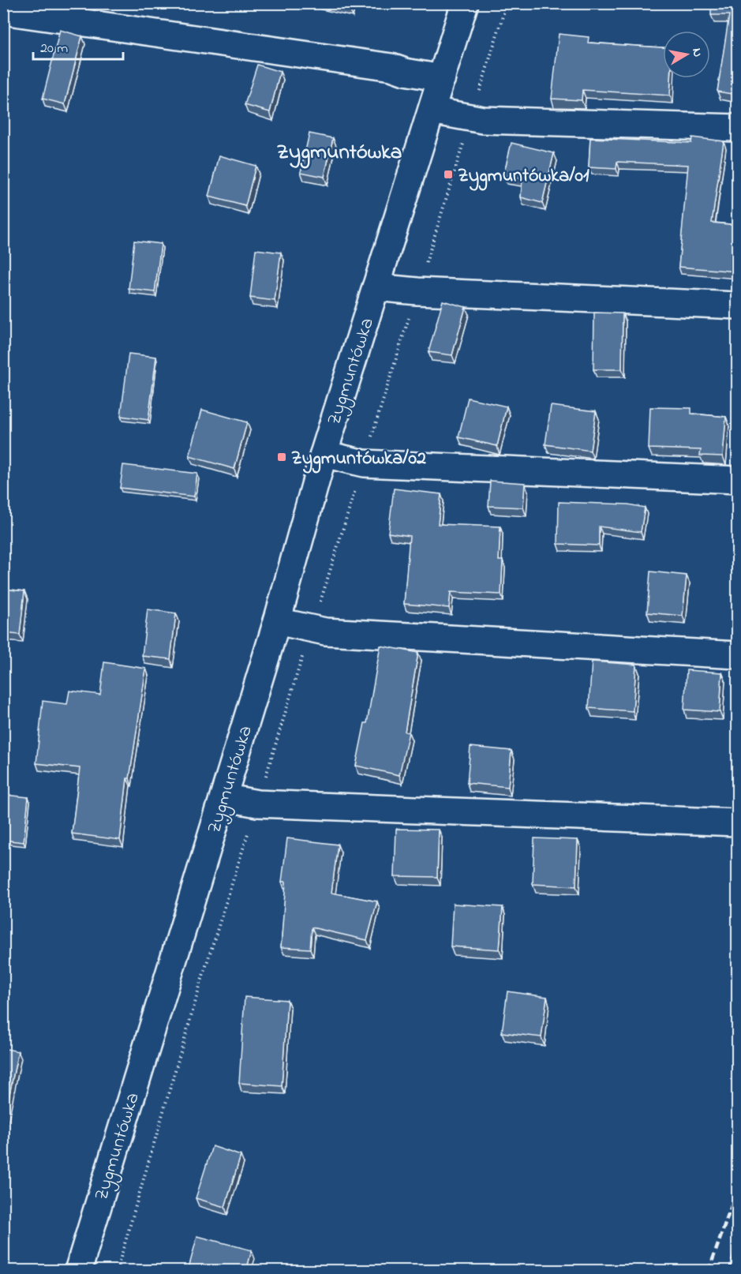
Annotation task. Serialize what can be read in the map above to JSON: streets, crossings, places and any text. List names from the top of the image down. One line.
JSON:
{"streets":{"street":["Zygmuntówka"]},"districts":["Zygmuntówka"],"places":{"transit":["Zygmuntówka/01","Zygmuntówka/02"]},"scale_bar":"20 m","north":"right"}
